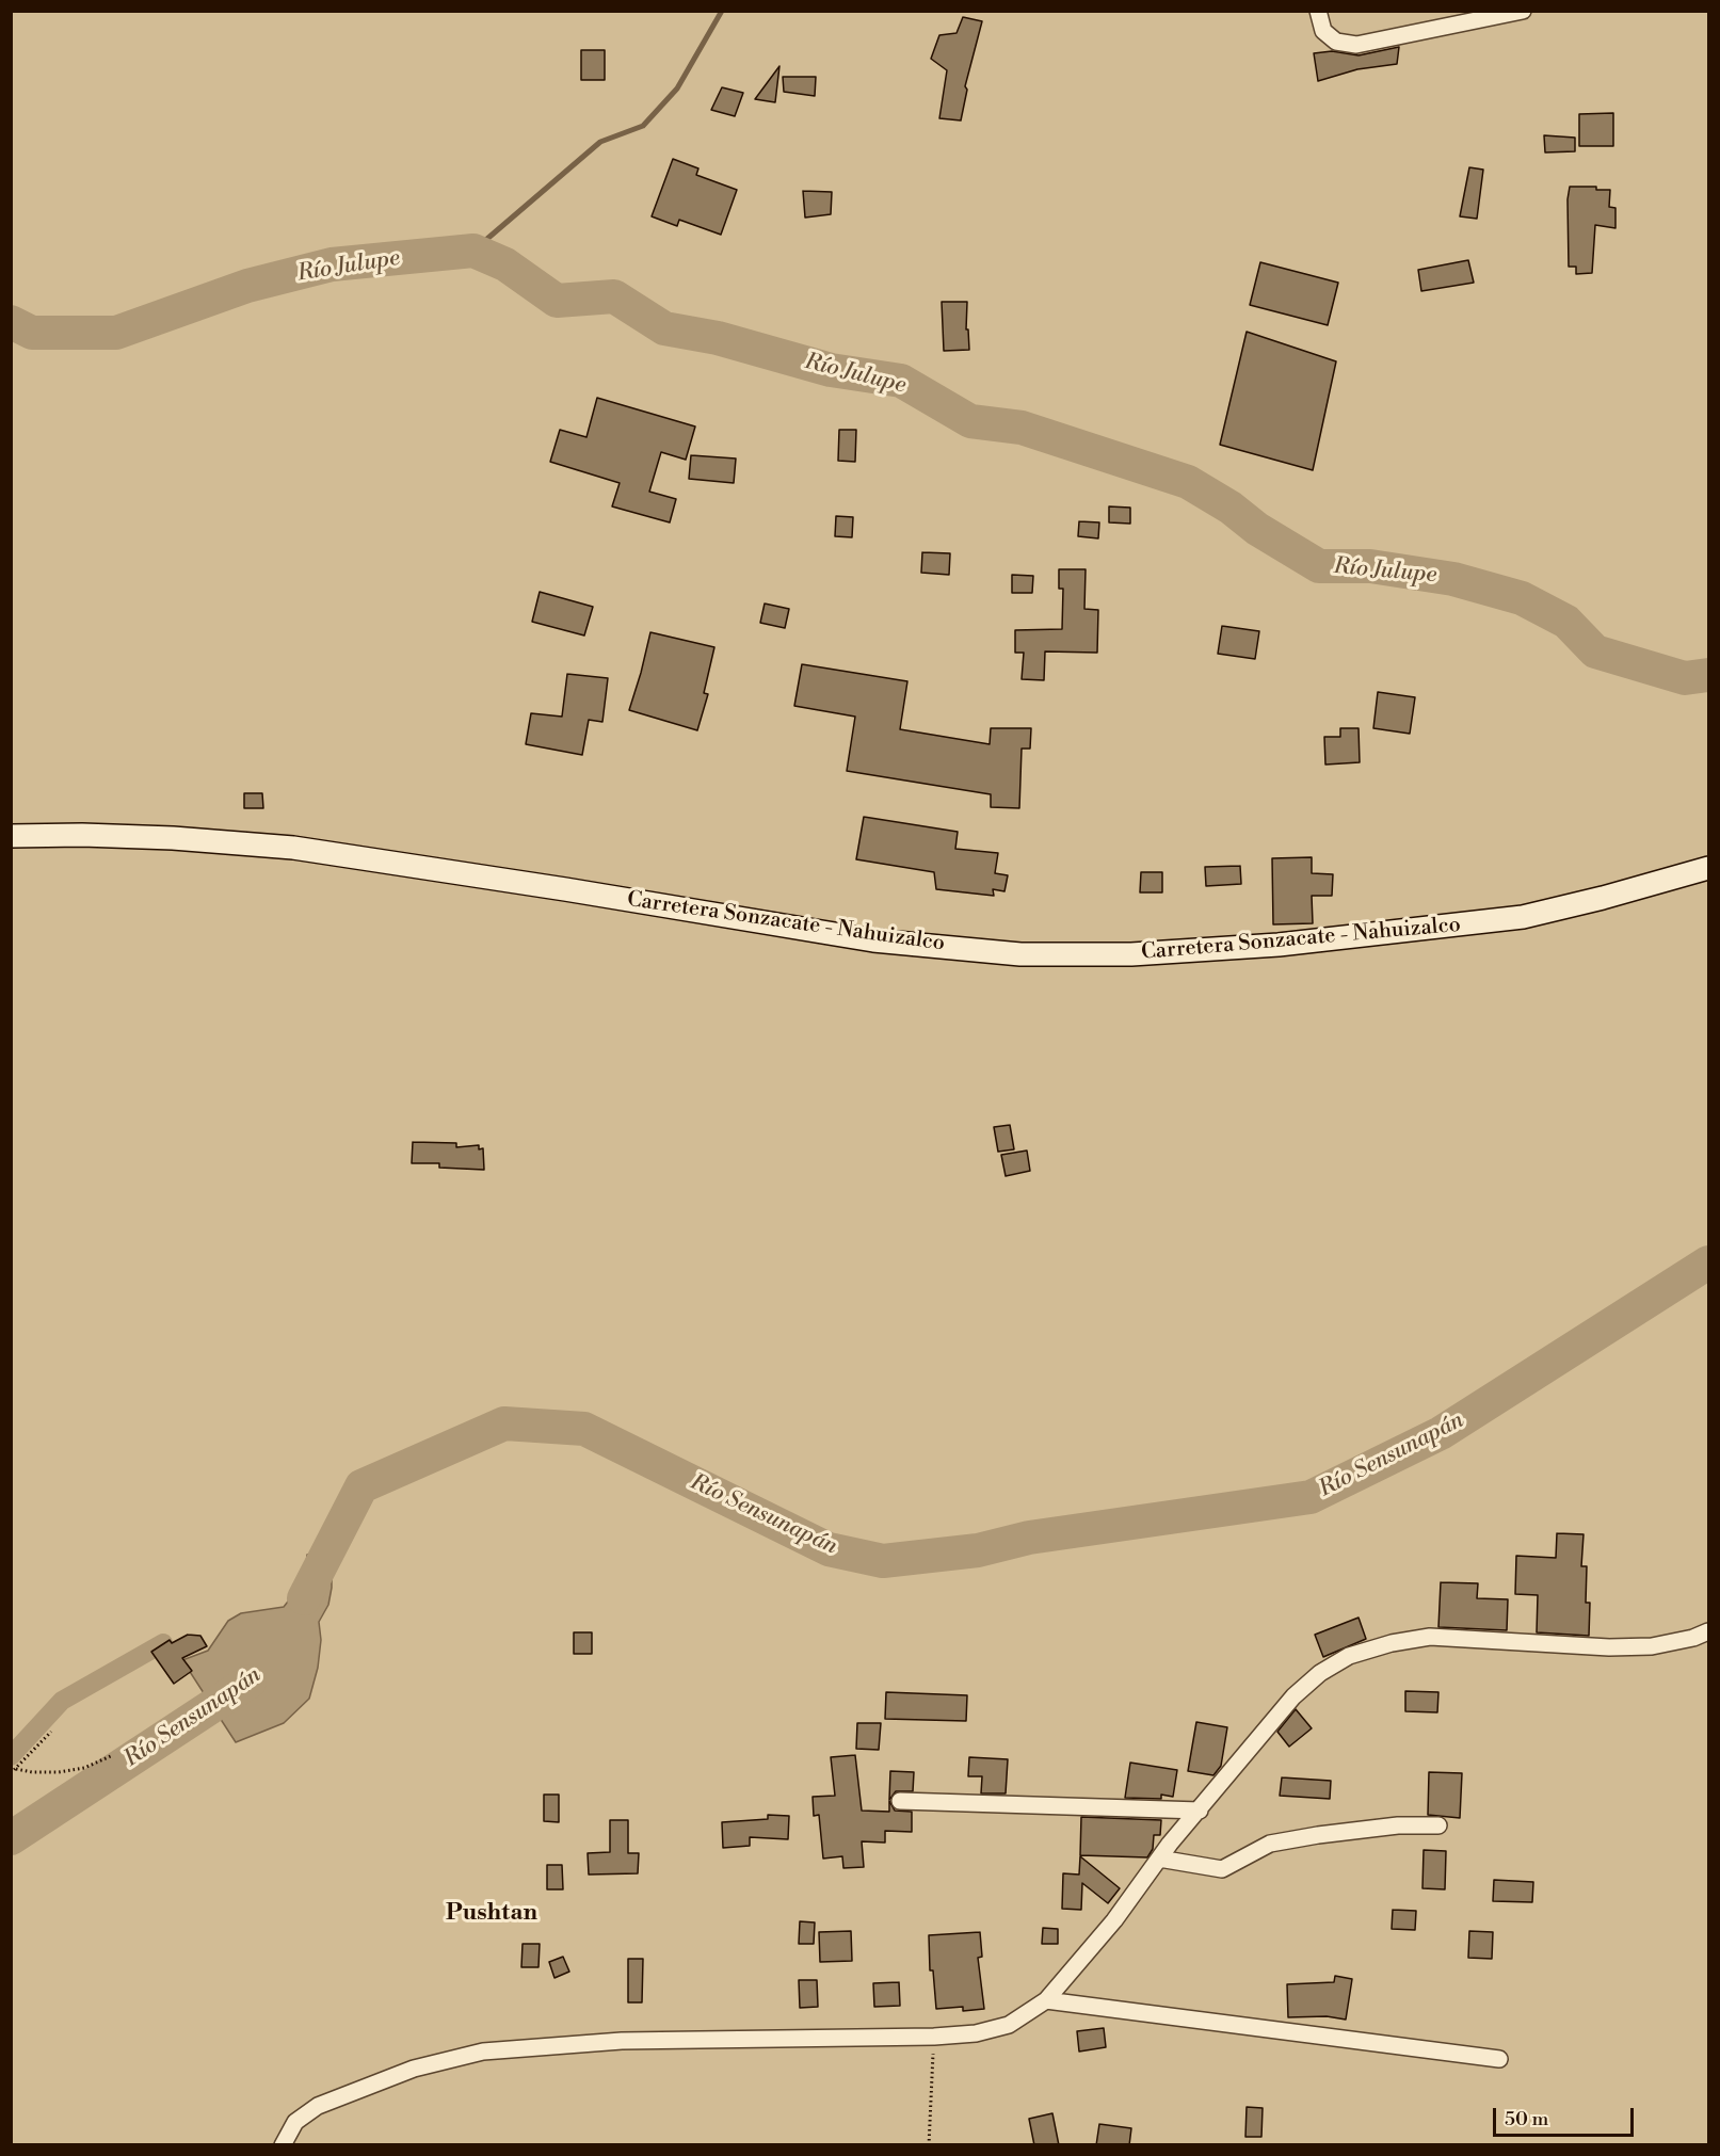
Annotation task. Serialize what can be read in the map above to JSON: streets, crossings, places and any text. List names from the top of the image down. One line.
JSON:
{"streets":{"street":["Carretera Sonzacate - Nahuizalco"]},"districts":["Pushtan"],"water":["Río Julupe","Río Sensunapán"],"scale_bar":"50 m"}
